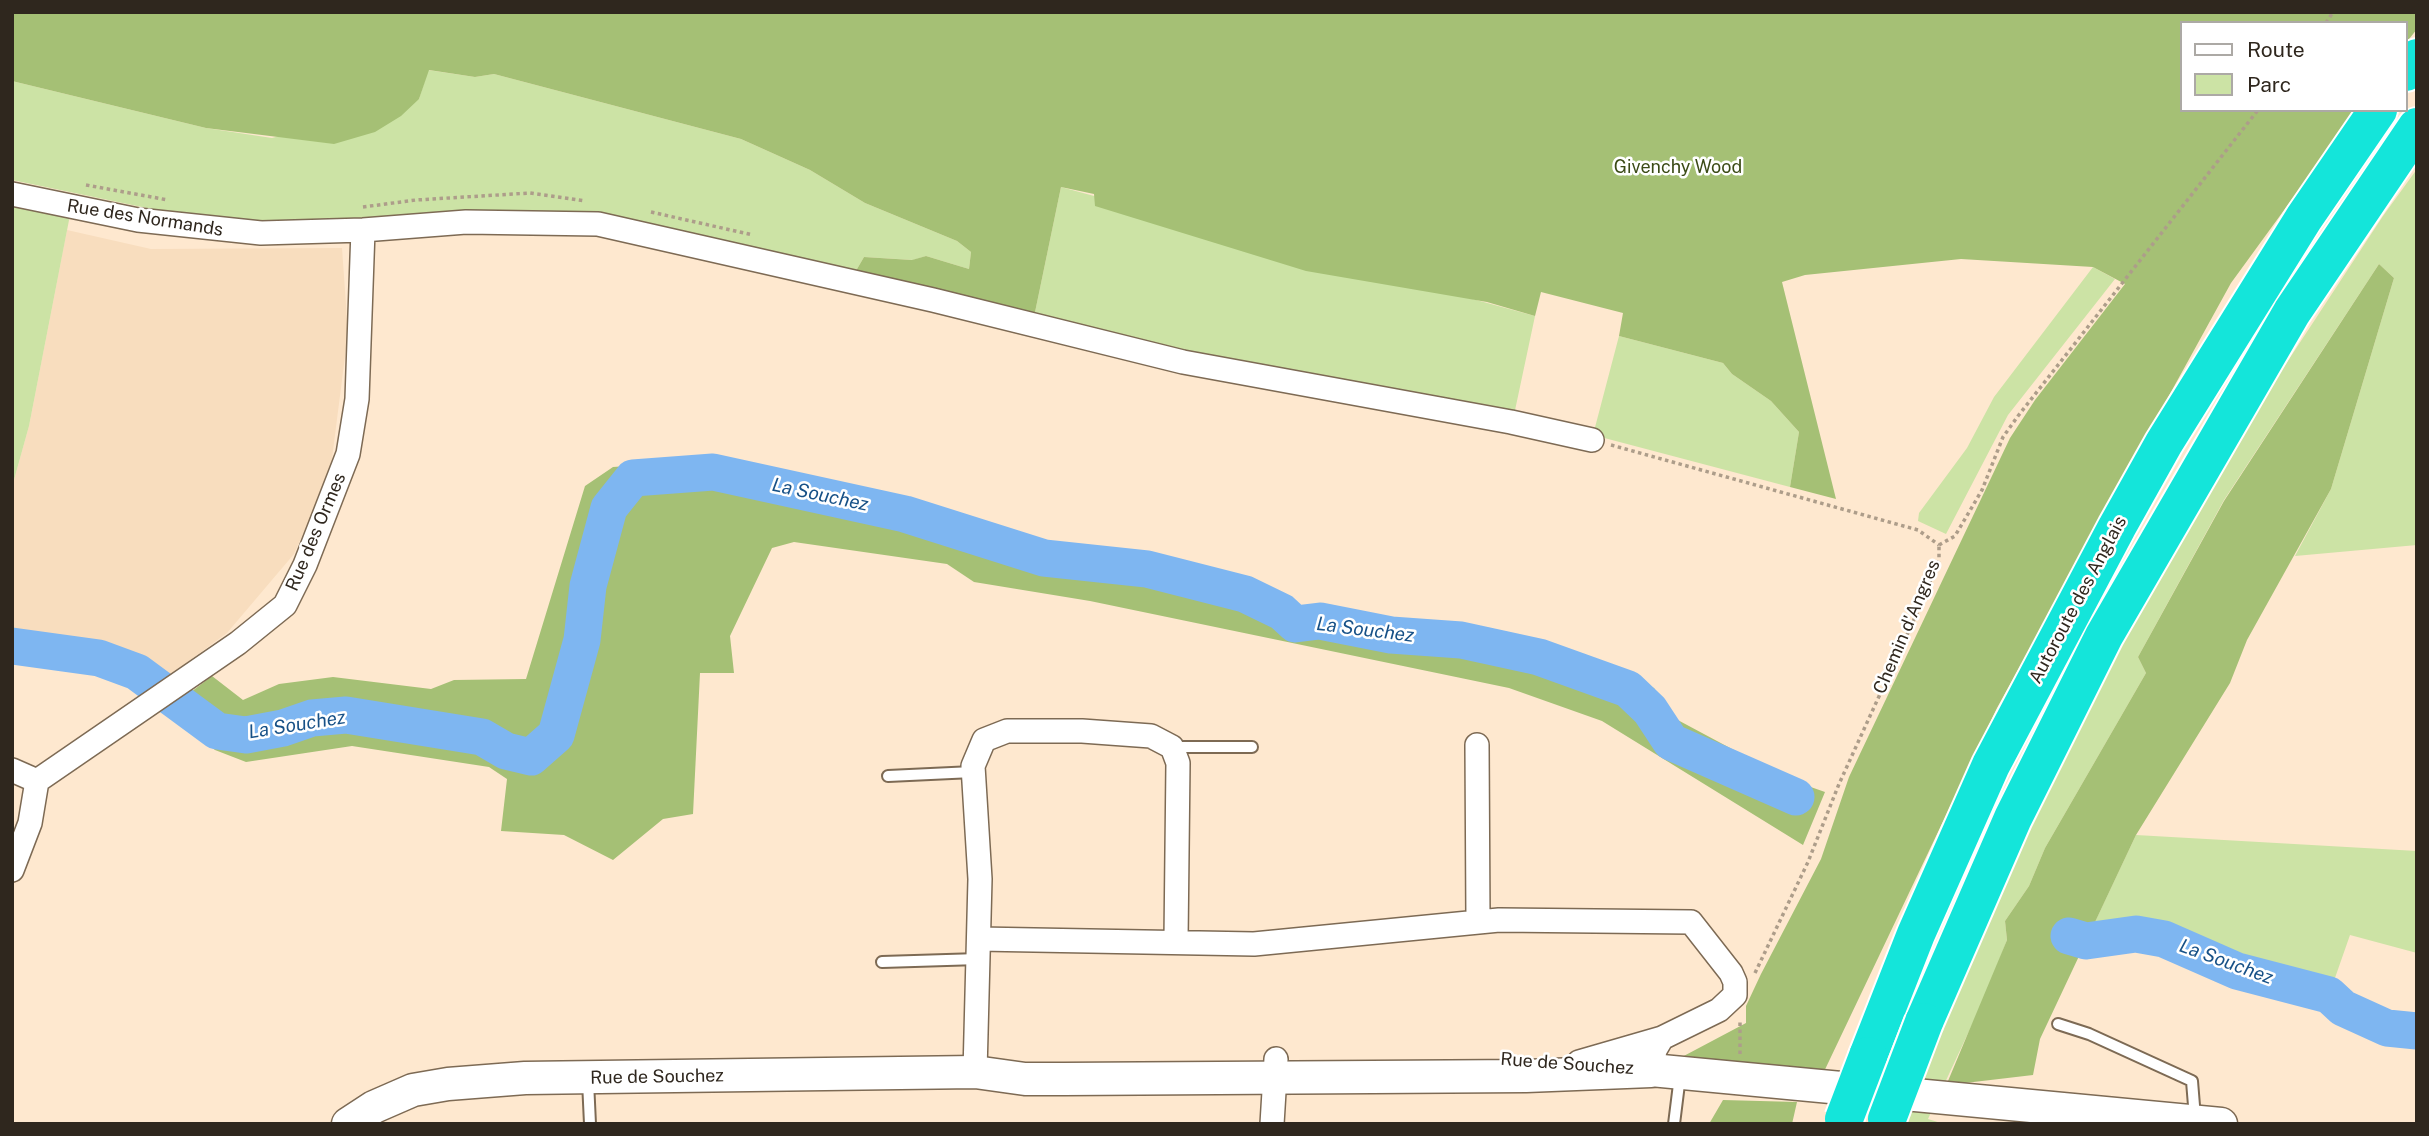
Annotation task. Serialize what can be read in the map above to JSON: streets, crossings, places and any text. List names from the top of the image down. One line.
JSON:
{"streets":{"highway":["Autoroute des Anglais"],"main road":["Rue de Souchez"],"street":["Rue des Normands","Rue des Ormes"],"path":["Chemin d'Angres"]},"crossings":[["Rue des Normands","Rue des Ormes"]],"water":["La Souchez"],"parks":["Givenchy Wood"],"legend":["Route","Parc"]}
